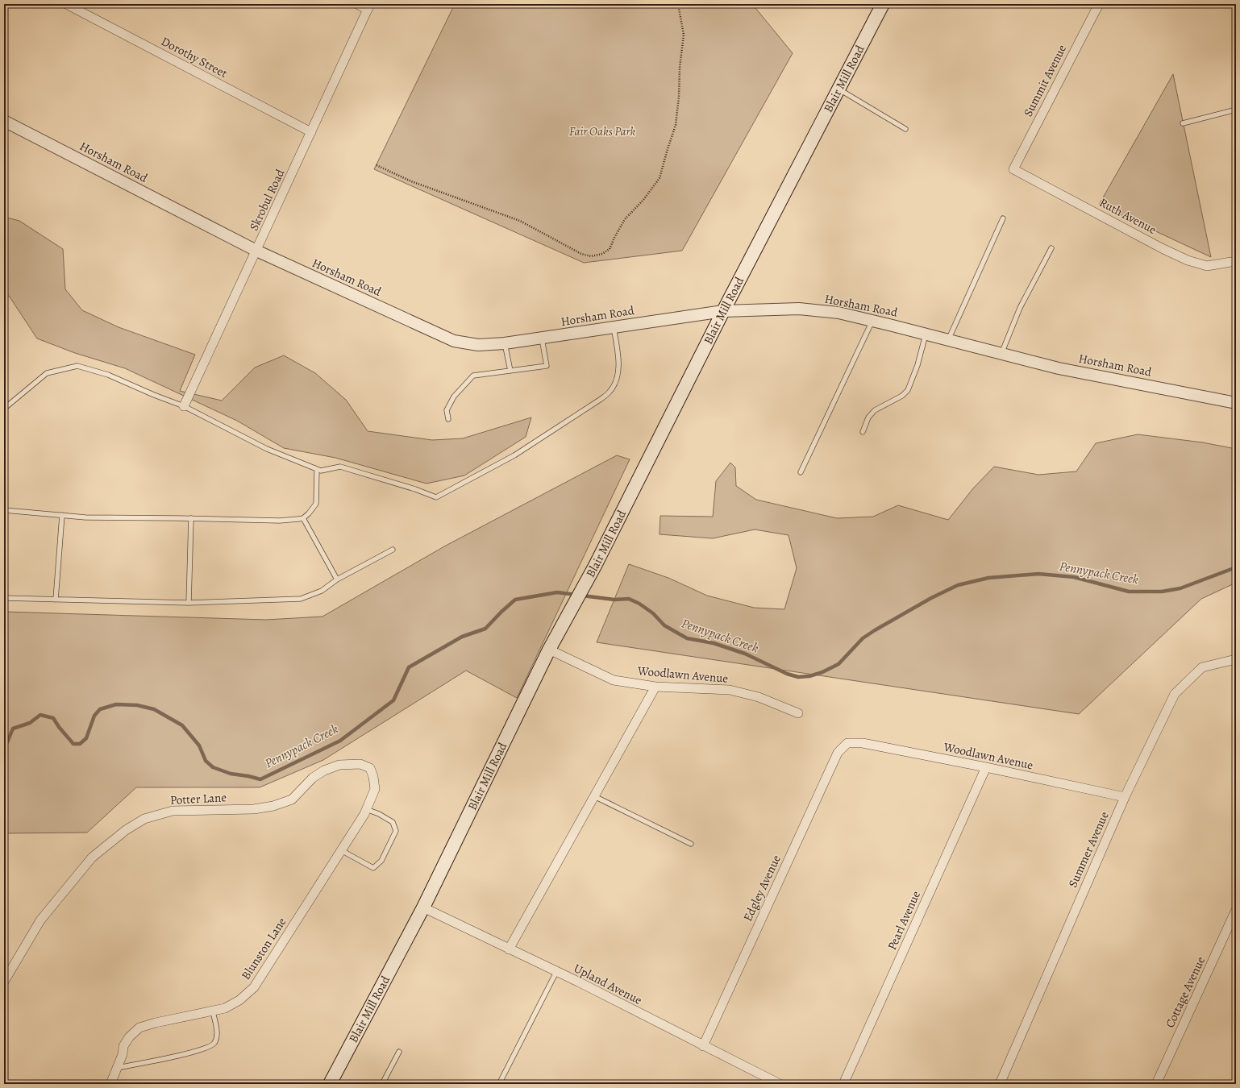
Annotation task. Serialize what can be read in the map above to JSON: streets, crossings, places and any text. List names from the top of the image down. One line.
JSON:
{"streets":{"main road":["Blair Mill Road"],"street":["Dorothy Street","Summit Avenue","Horsham Road","Skrobul Road","Ruth Avenue","Woodlawn Avenue","Potter Lane","Summer Avenue","Edgley Avenue","Pearl Avenue","Blunston Lane","Upland Avenue","Cottage Avenue"]},"crossings":[["Dorothy Street","Skrobul Road"],["Blair Mill Road","Horsham Road"],["Blair Mill Road","Woodlawn Avenue"],["Blair Mill Road","Upland Avenue"],["Summit Avenue","Ruth Avenue"],["Horsham Road","Skrobul Road"],["Woodlawn Avenue","Summer Avenue"],["Woodlawn Avenue","Edgley Avenue"],["Woodlawn Avenue","Pearl Avenue"],["Potter Lane","Blunston Lane"],["Edgley Avenue","Upland Avenue"]],"water":["Pennypack Creek"],"parks":["Fair Oaks Park"]}
